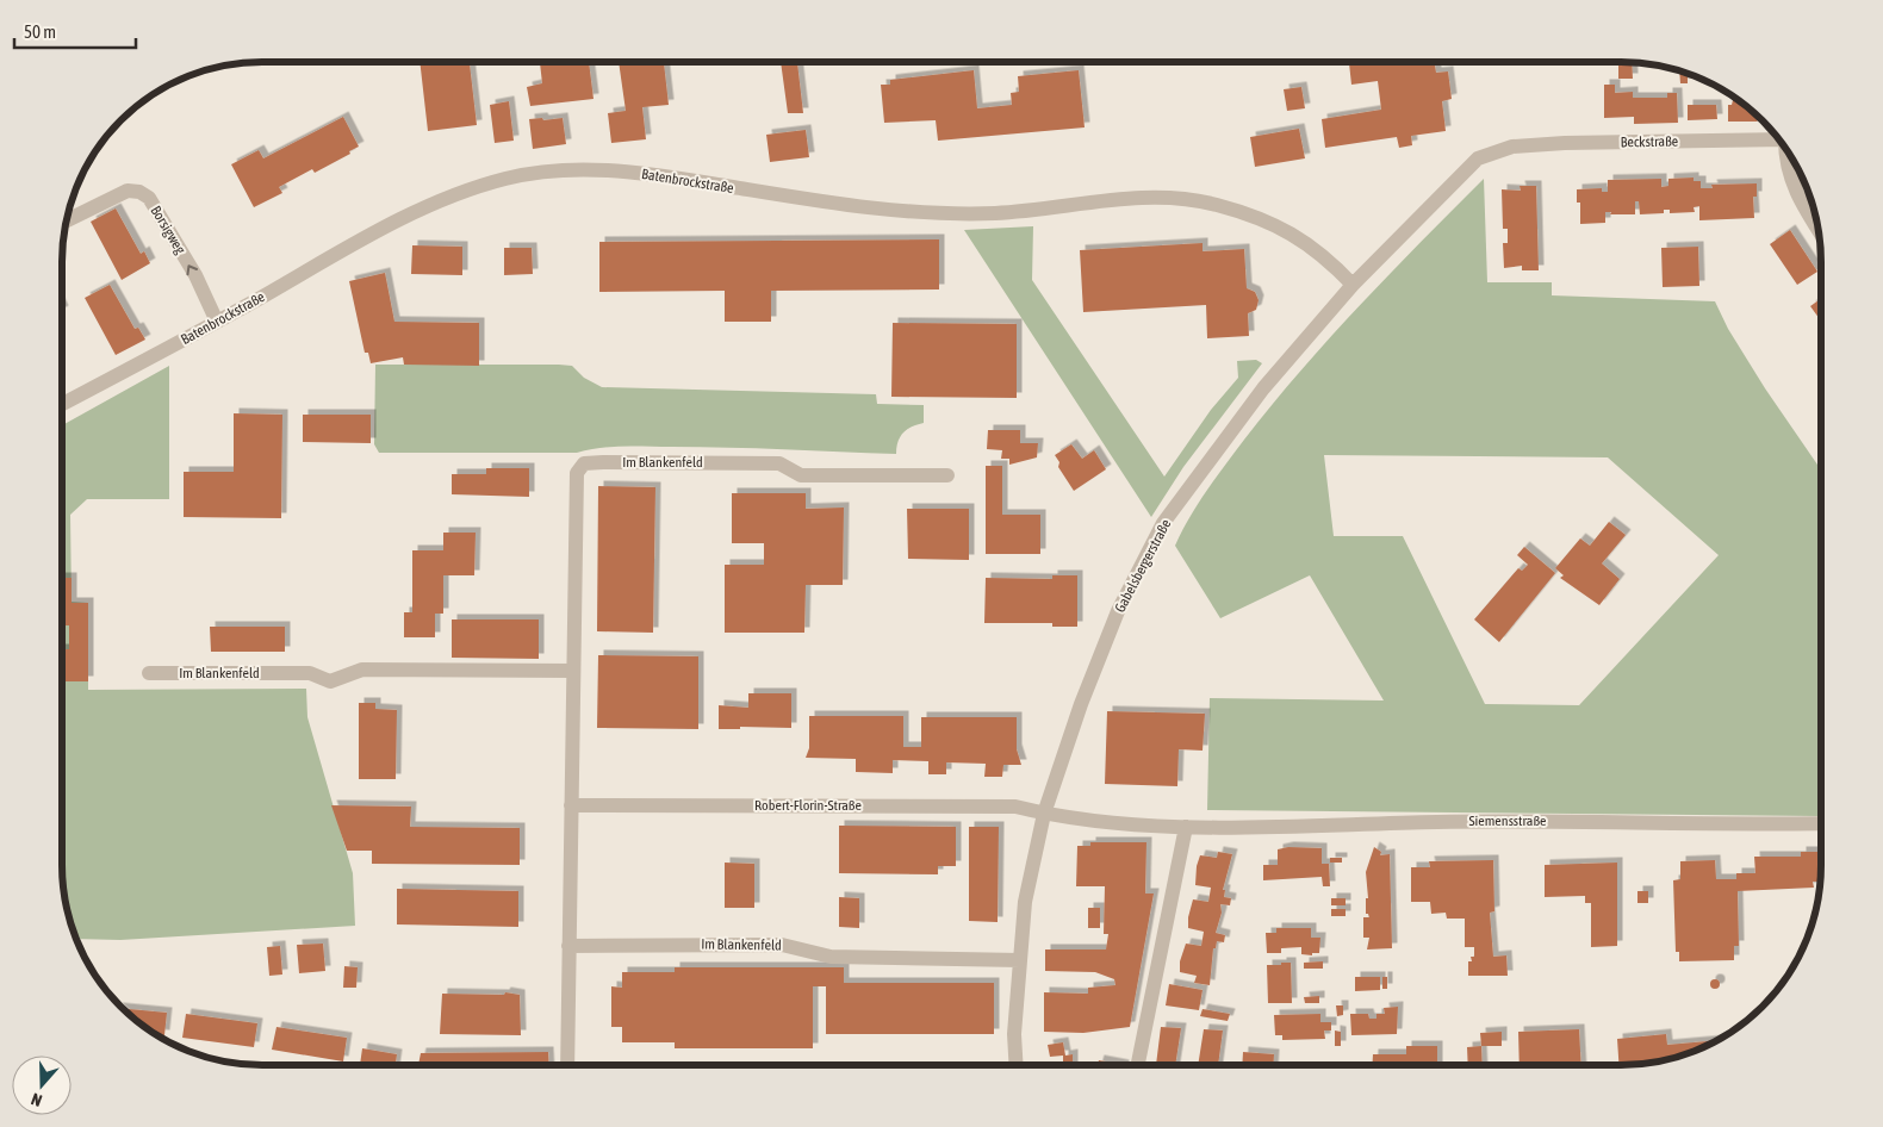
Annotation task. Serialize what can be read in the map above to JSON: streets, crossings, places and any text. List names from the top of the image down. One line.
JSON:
{"streets":{"street":["Beckstraße","Batenbrockstraße","Borsigweg","Im Blankenfeld","Gabelsbergerstraße","Robert-Florin-Straße","Siemensstraße"]},"crossings":[["Beckstraße","Gabelsbergerstraße"],["Batenbrockstraße","Borsigweg"],["Batenbrockstraße","Gabelsbergerstraße"],["Im Blankenfeld","Gabelsbergerstraße"],["Im Blankenfeld","Robert-Florin-Straße"],["Gabelsbergerstraße","Robert-Florin-Straße"],["Gabelsbergerstraße","Siemensstraße"],["Robert-Florin-Straße","Siemensstraße"]],"scale_bar":"50 m","north":"bottom"}
